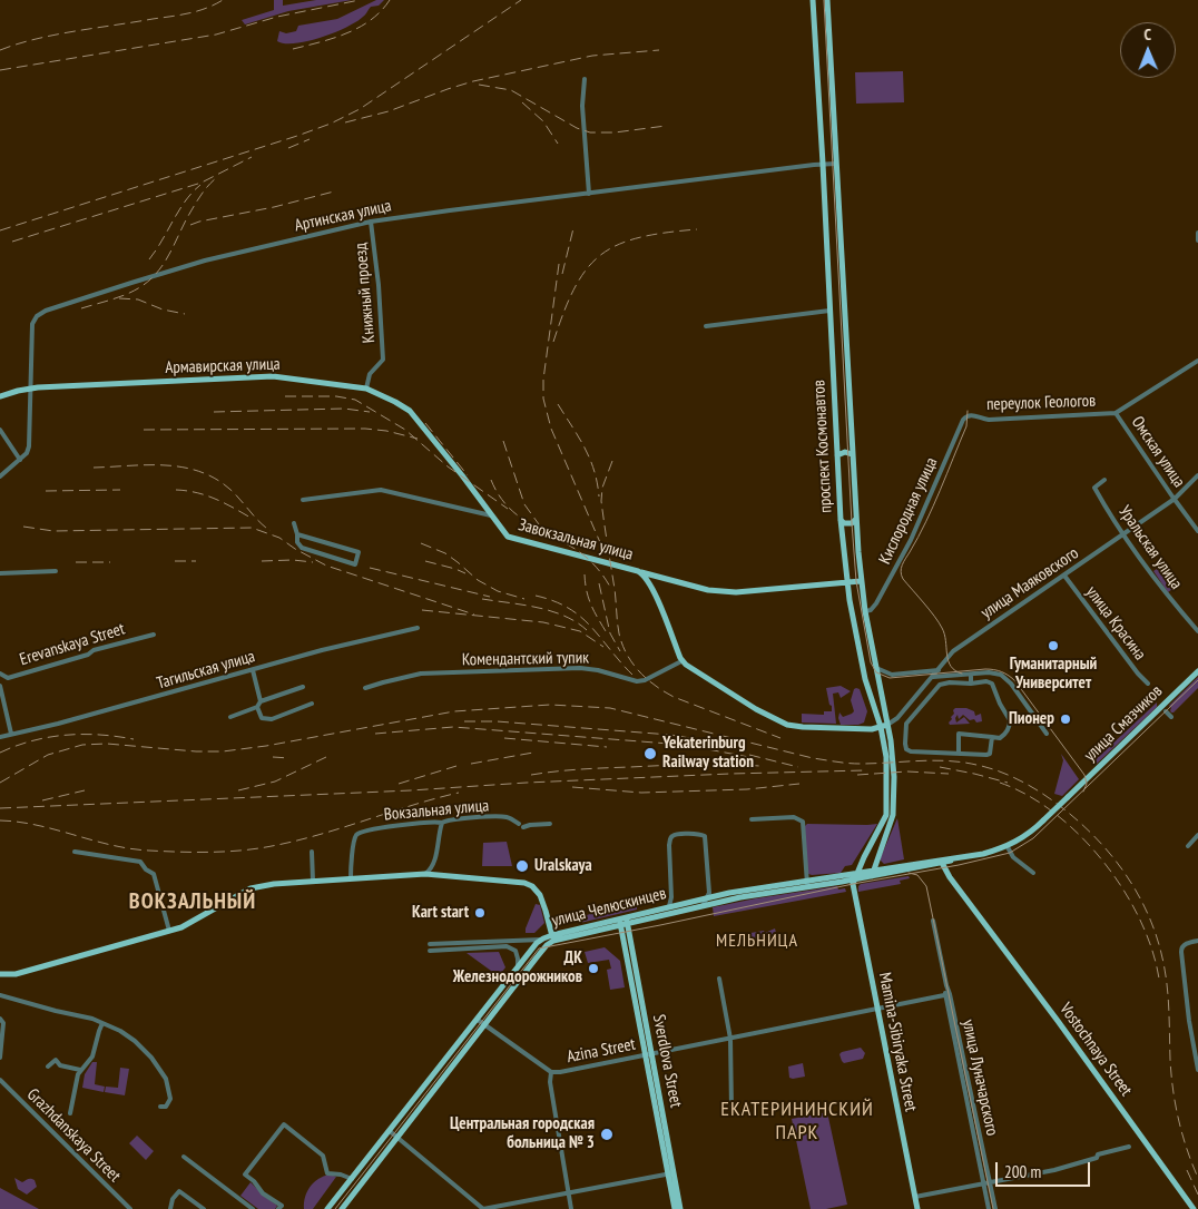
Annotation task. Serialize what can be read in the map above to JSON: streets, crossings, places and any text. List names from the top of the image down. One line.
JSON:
{"streets":{"main road":["Армавирская улица","проспект Космонавтов","Завокзальная улица","улица Смазчиков","улица Челюскинцев","Mamina-Sibiryaka Street","Sverdlova Street"],"street":["Артинская улица","Книжный проезд","переулок Геологов","Омская улица","Кислородная улица","Уральская улица","улица Маяковского","улица Красина","Erevanskaya Street","Комендантский тупик","Тагильская улица","Вокзальная улица","Azina Street","улица Луначарского","Grazhdanskaya Street"]},"crossings":[["Артинская улица","Книжный проезд"],["Артинская улица","Армавирская улица"],["Артинская улица","проспект Космонавтов"],["Книжный проезд","Армавирская улица"],["Армавирская улица","Завокзальная улица"],["переулок Геологов","Омская улица"],["переулок Геологов","Кислородная улица"],["проспект Космонавтов","Кислородная улица"],["проспект Космонавтов","улица Маяковского"],["проспект Космонавтов","улица Челюскинцев"],["проспект Космонавтов","Mamina-Sibiryaka Street"],["Омская улица","улица Маяковского"],["Завокзальная улица","Комендантский тупик"],["Уральская улица","улица Маяковского"],["улица Маяковского","улица Красина"],["улица Смазчиков","улица Челюскинцев"],["улица Челюскинцев","Mamina-Sibiryaka Street"],["улица Челюскинцев","Azina Street"],["улица Челюскинцев","Sverdlova Street"],["Azina Street","Sverdlova Street"]],"districts":["ВОКЗАЛЬНЫЙ","МЕЛЬНИЦА","ЕКАТЕРИНИНСКИЙ ПАРК"],"places":["Гуманитарный Университет","Пионер","Yekaterinburg Railway station","Uralskaya","Kart start","ДК Железнодорожников","Центральная городская больница № 3"],"scale_bar":"200 m","north":"top"}
